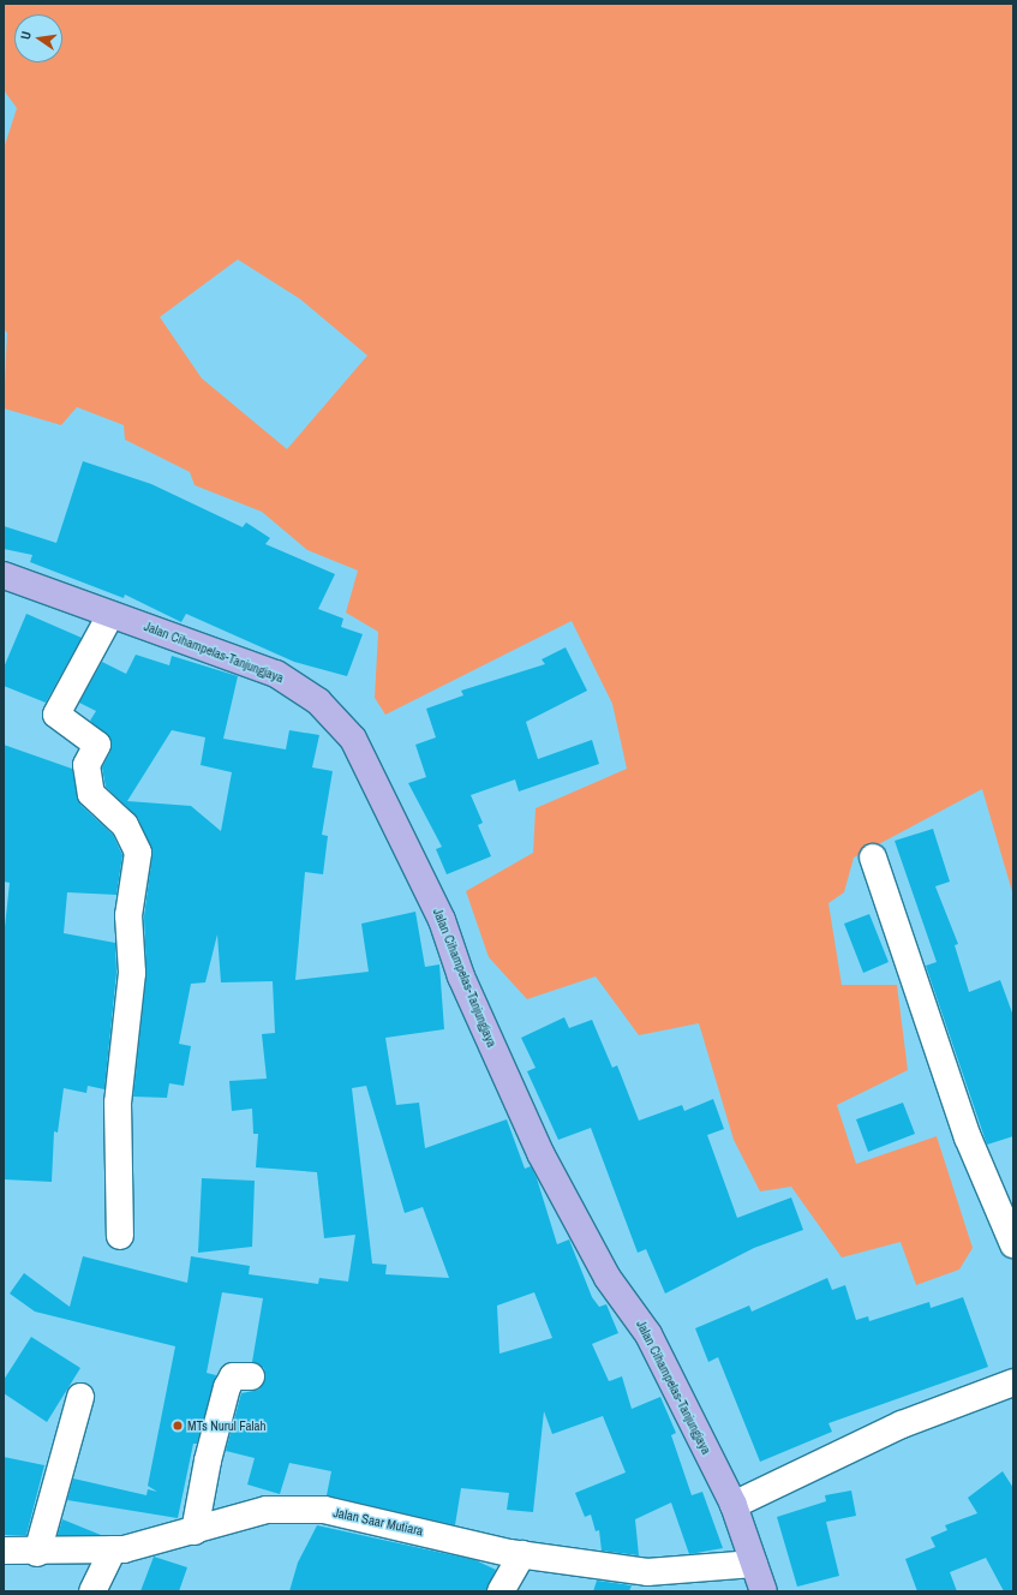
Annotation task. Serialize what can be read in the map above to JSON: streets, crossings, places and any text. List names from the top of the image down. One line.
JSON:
{"streets":{"main road":["Jalan Cihampelas-Tanjungjaya"],"street":["Jalan Saar Mutiara"]},"crossings":[["Jalan Cihampelas-Tanjungjaya","Jalan Saar Mutiara"]],"places":["MTs Nurul Falah"],"north":"left"}
